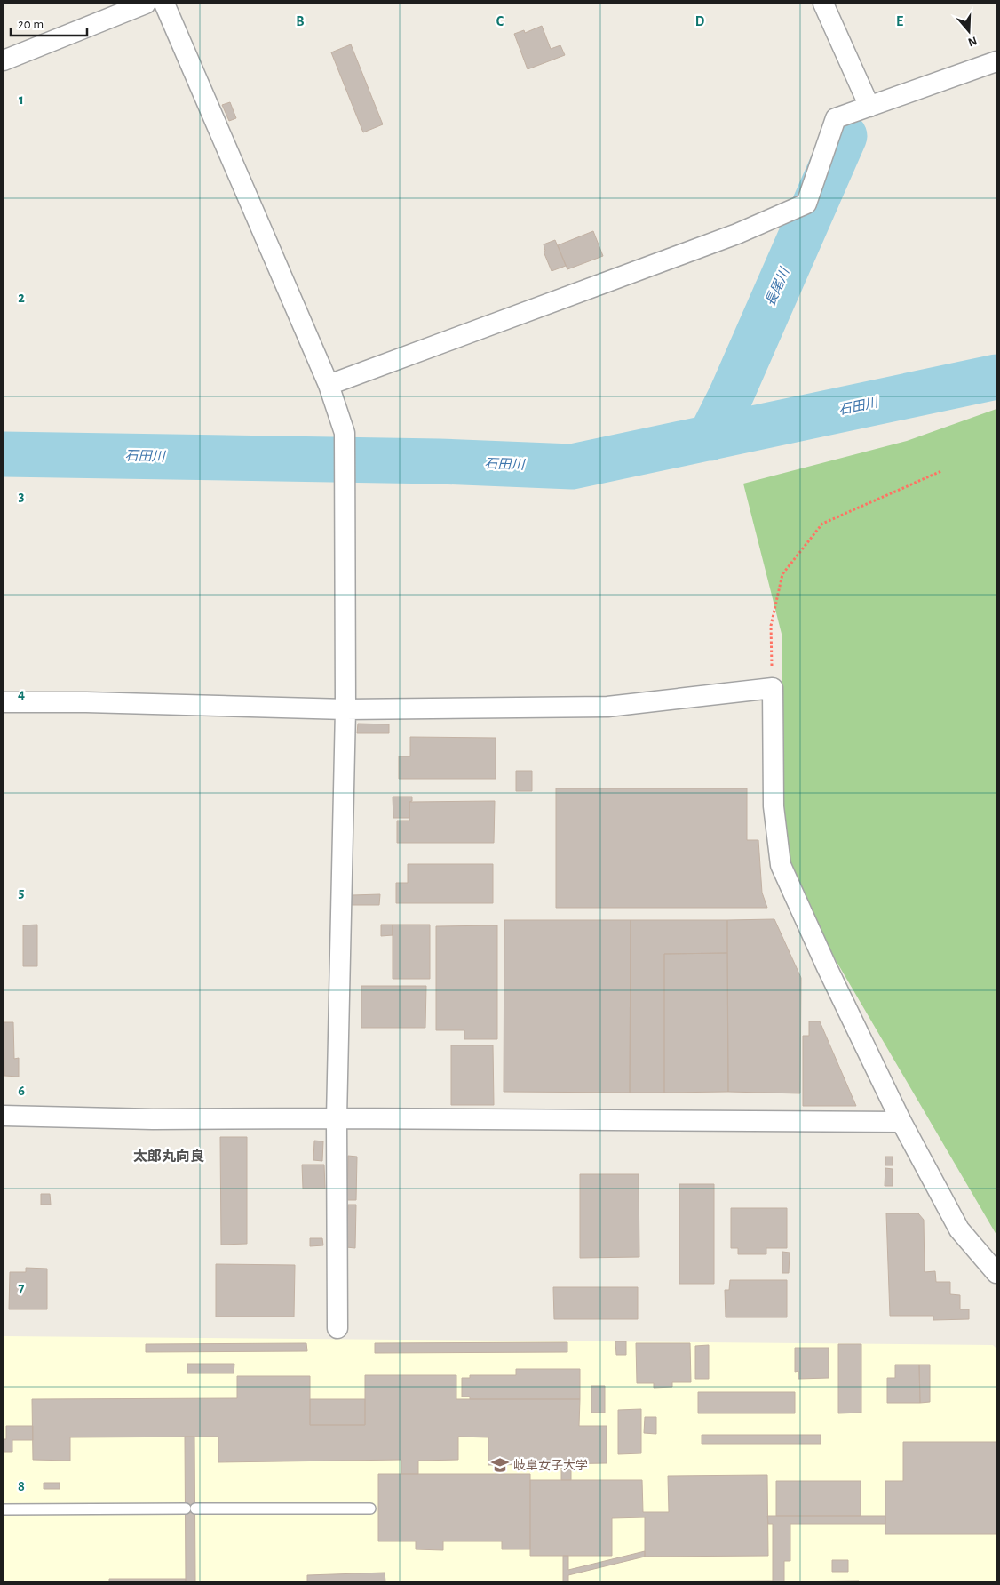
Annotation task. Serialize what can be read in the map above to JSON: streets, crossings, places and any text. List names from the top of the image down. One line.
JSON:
{"districts":["太郎丸向良"],"water":["長尾川","石田川"],"places":{"school or university":["岐阜女子大学"]},"scale_bar":"20 m","north":"bottom","grid":{"columns":["B","C","D","E"],"rows":["1","2","3","4","5","6","7","8"]}}
